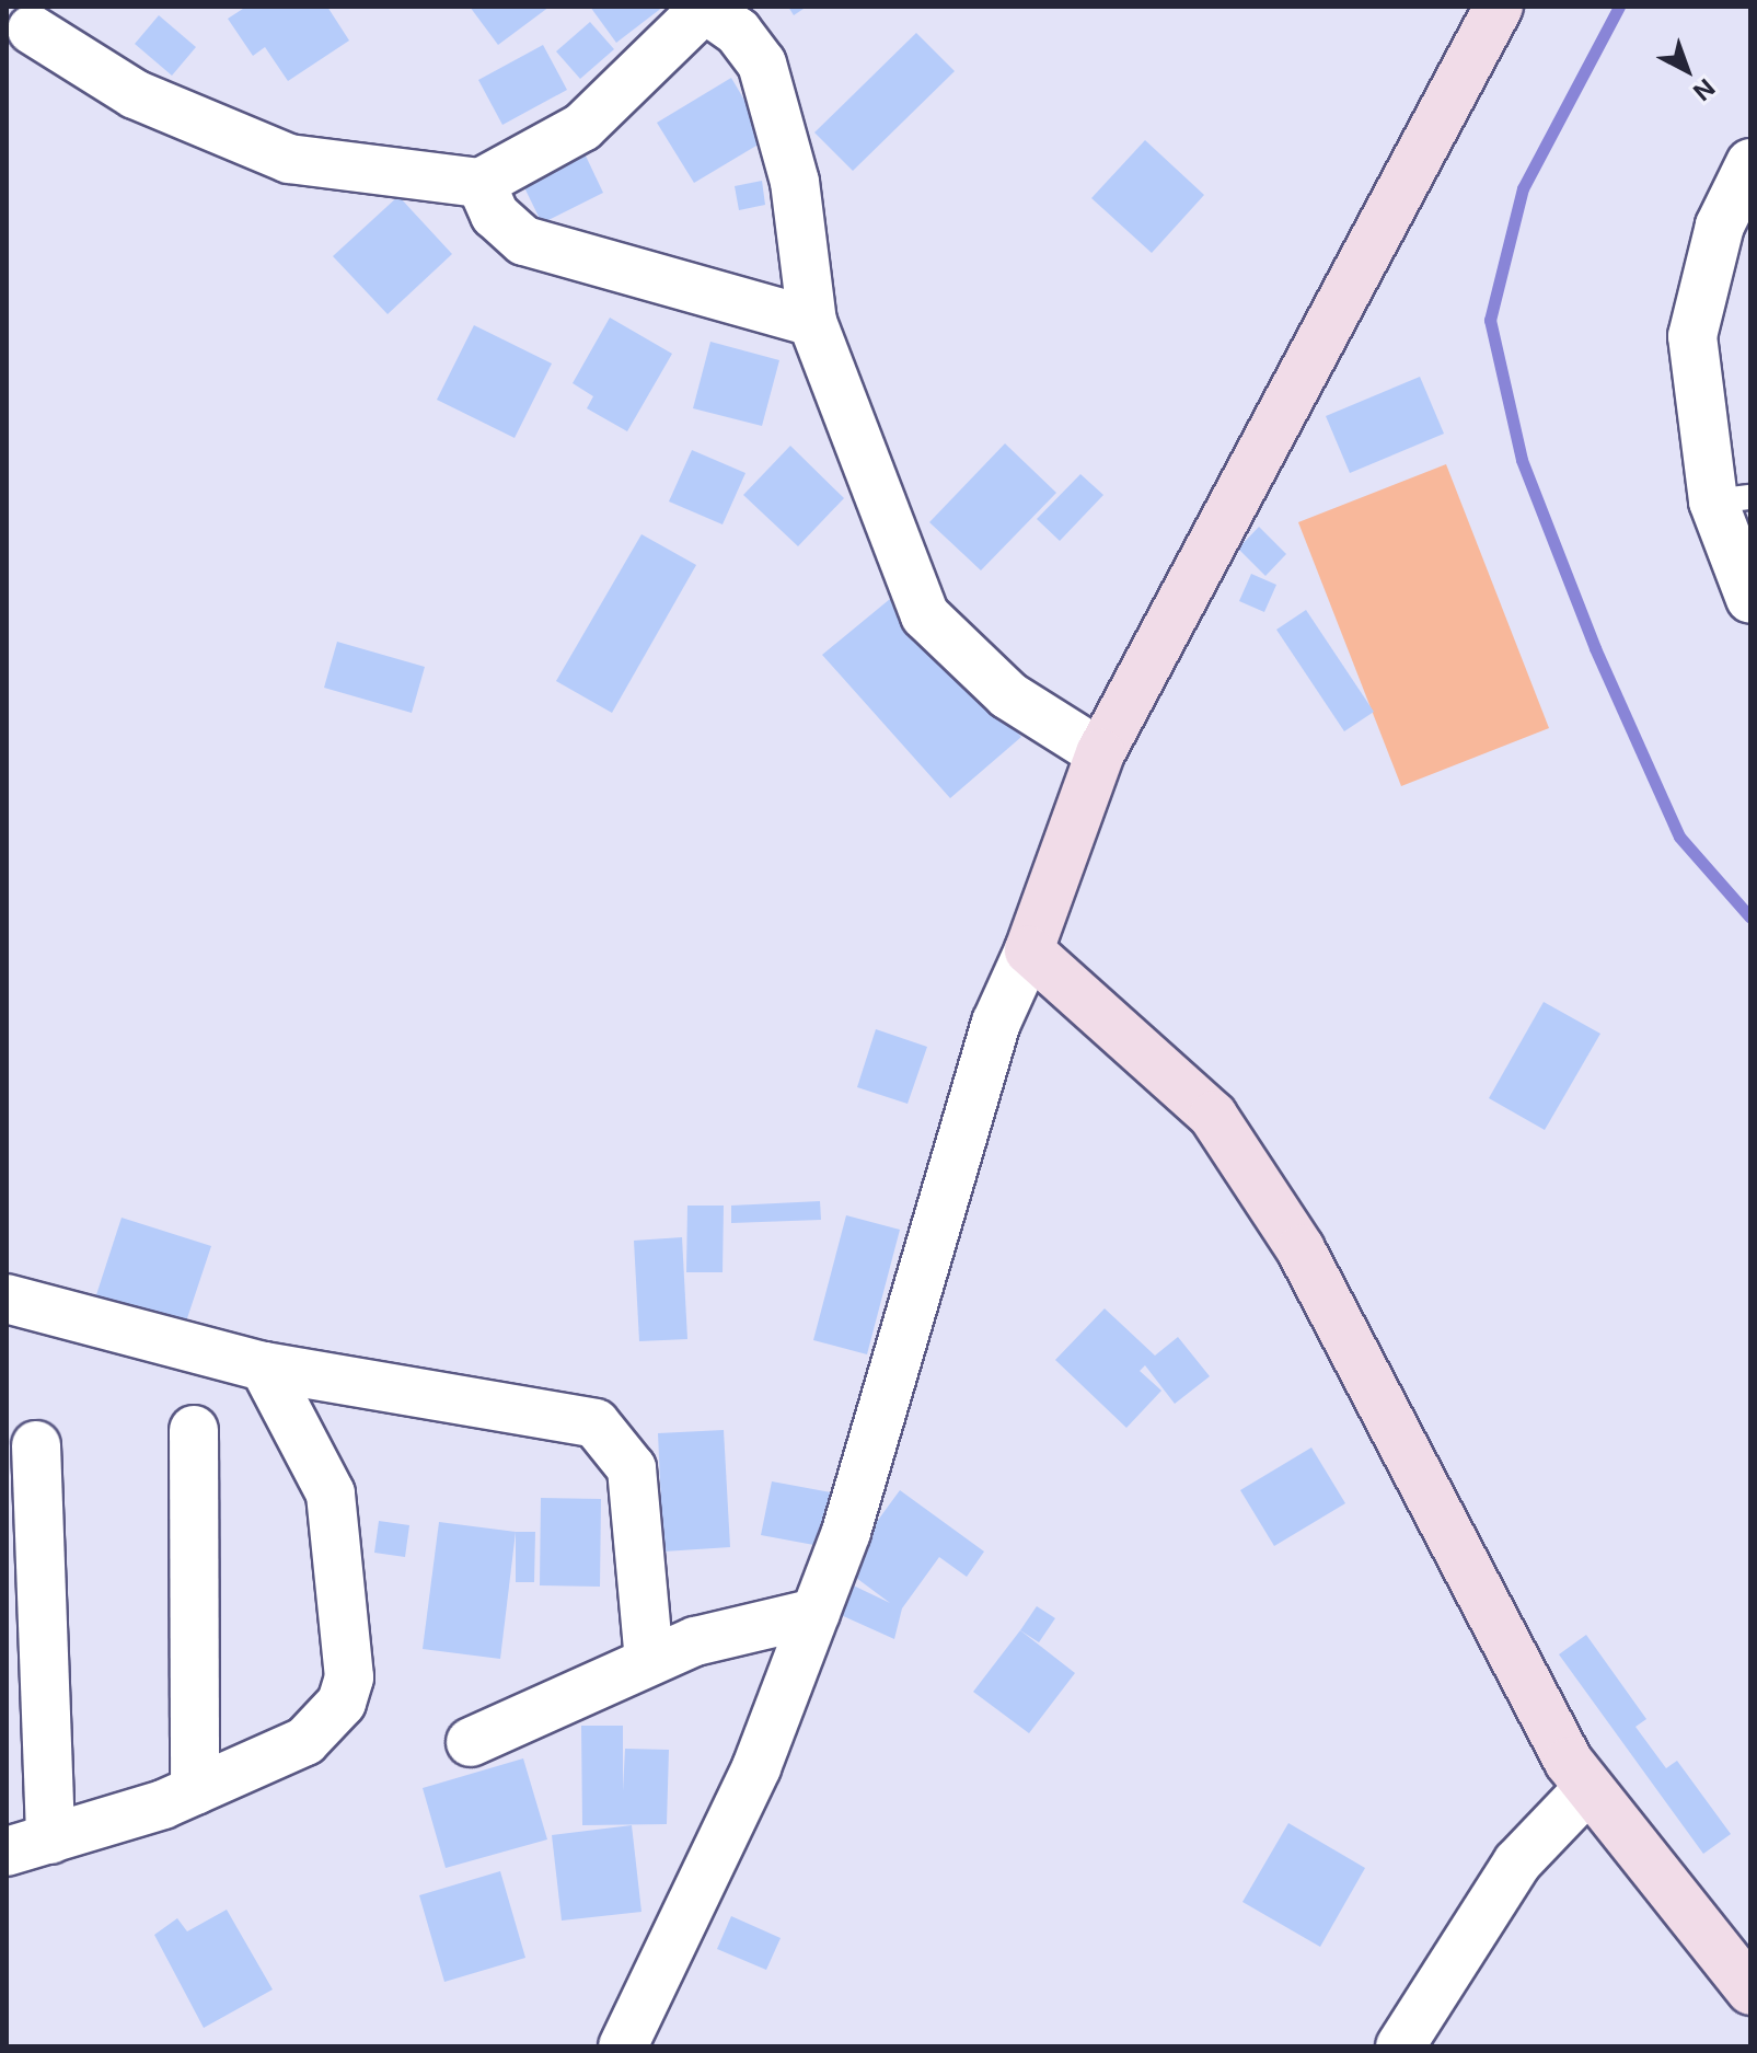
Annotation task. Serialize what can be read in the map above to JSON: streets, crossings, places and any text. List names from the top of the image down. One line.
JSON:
{"north":"bottom right"}
